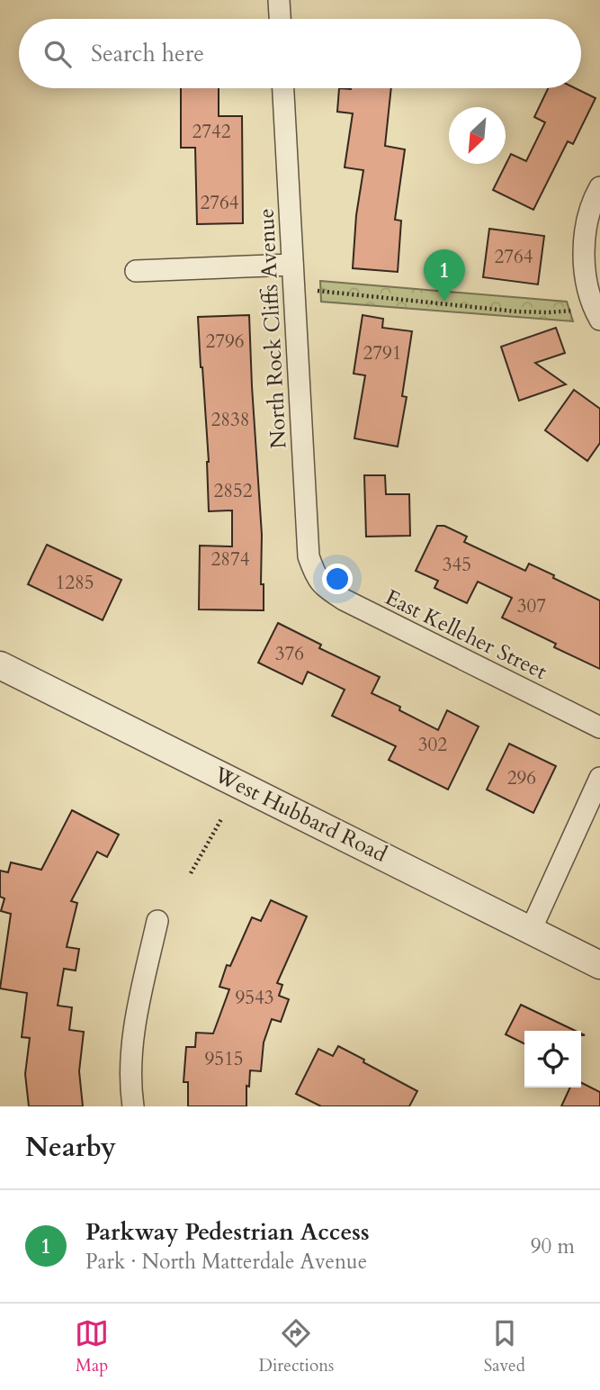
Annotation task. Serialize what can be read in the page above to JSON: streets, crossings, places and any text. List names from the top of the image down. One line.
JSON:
{"streets":{"street":["North Rock Cliffs Avenue","East Kelleher Street","West Hubbard Road"]},"crossings":[["North Rock Cliffs Avenue","East Kelleher Street"]],"house_numbers":["2742","2764","2764","2796","2791","2838","2852","2874","345","1285","307","376","302","296","9543","9515"],"north":"bottom left","page":{"search":"Search here","pins":"1","heading":"Nearby","list":[{"mark":"1","name":"Parkway Pedestrian Access","note":"Park · North Matterdale Avenue","value":"90 m"}],"nav":["Map","Directions","Saved"]}}
